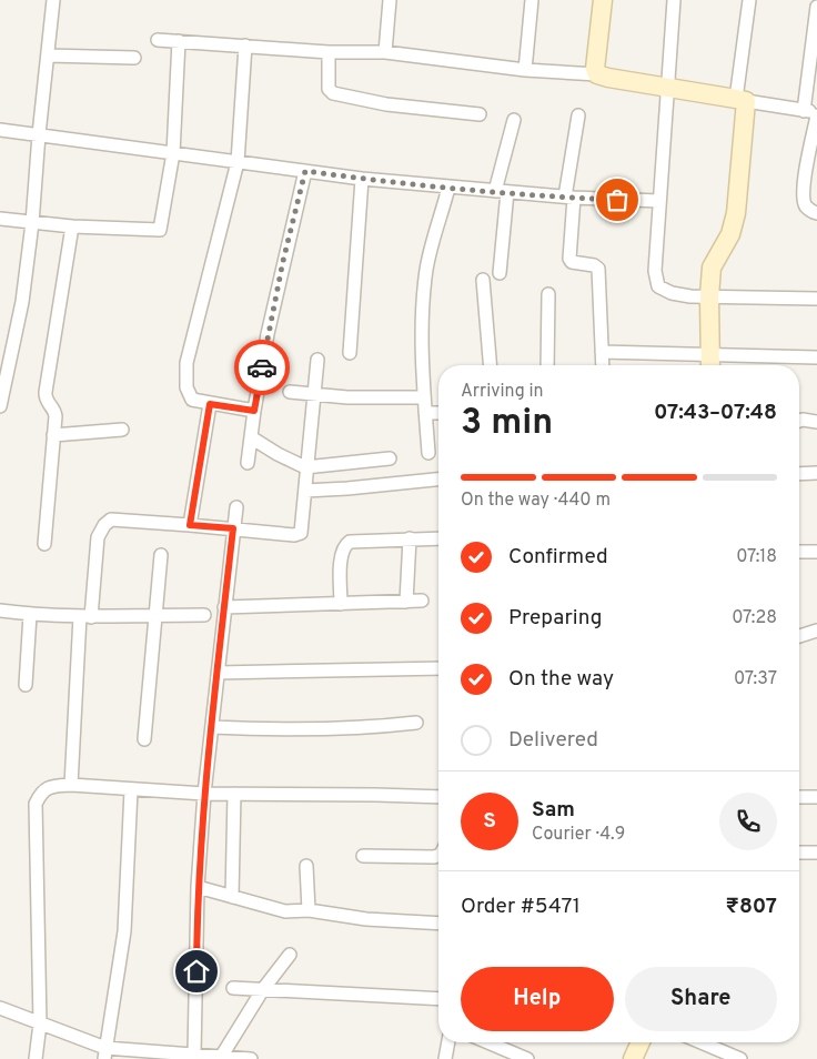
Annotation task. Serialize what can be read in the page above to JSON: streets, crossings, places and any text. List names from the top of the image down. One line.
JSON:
{"page":{"heading":["3 min","Arriving in","07:43–07:48"],"panel":["Sam","Courier · 4.9","Order #5471","₹807"],"bar":"On the way · 440 m","list":[["Confirmed","07:18"],["Preparing","07:28"],["On the way","07:37"],"Delivered"],"round":"S","buttons":["Help","Share"]}}
